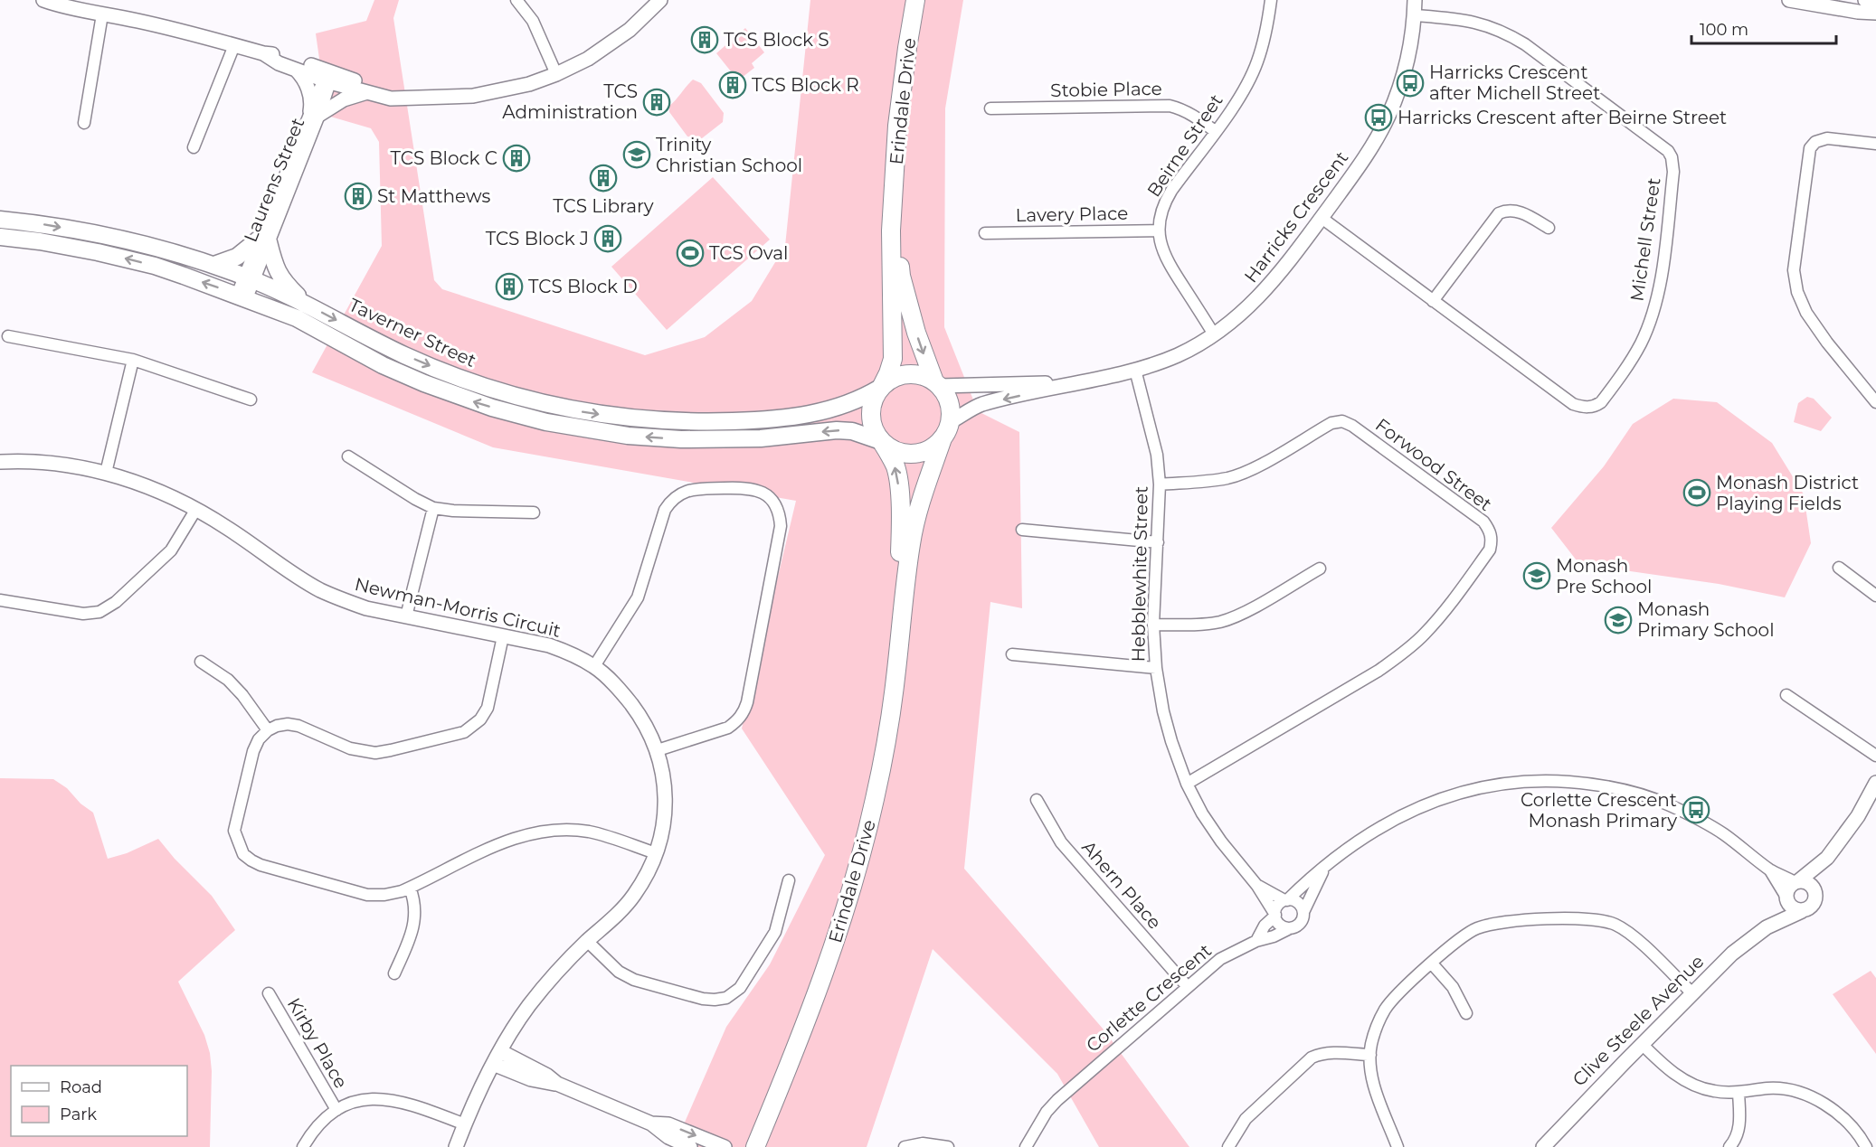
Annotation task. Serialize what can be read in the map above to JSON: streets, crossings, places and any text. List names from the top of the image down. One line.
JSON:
{"streets":{"main road":["Erindale Drive","Taverner Street"],"street":["Stobie Place","Beirne Street","Laurens Street","Lavery Place","Harricks Crescent","Michell Street","Forwood Street","Hebblewhite Street","Newman-Morris Circuit","Ahern Place","Corlette Crescent","Clive Steele Avenue","Kirby Place"]},"crossings":[["Stobie Place","Beirne Street"],["Erindale Drive","Harricks Crescent"],["Erindale Drive","Taverner Street"],["Beirne Street","Lavery Place"],["Beirne Street","Harricks Crescent"],["Laurens Street","Taverner Street"],["Harricks Crescent","Michell Street"],["Harricks Crescent","Taverner Street"],["Harricks Crescent","Hebblewhite Street"],["Forwood Street","Hebblewhite Street"],["Hebblewhite Street","Corlette Crescent"],["Ahern Place","Corlette Crescent"]],"places":{"building":["TCS Block S","TCS Block R","TCS Administration","TCS Block C","TCS Library","St Matthews","TCS Block J","TCS Block D"],"bus stop":["Harricks Crescent after Michell Street","Harricks Crescent after Beirne Street","Corlette Crescent Monash Primary"],"school or university":["Trinity Christian School","Monash Pre School","Monash Primary School"],"sports":["TCS Oval","Monash District Playing Fields"]},"legend":["Road","Park"],"scale_bar":"100 m"}
